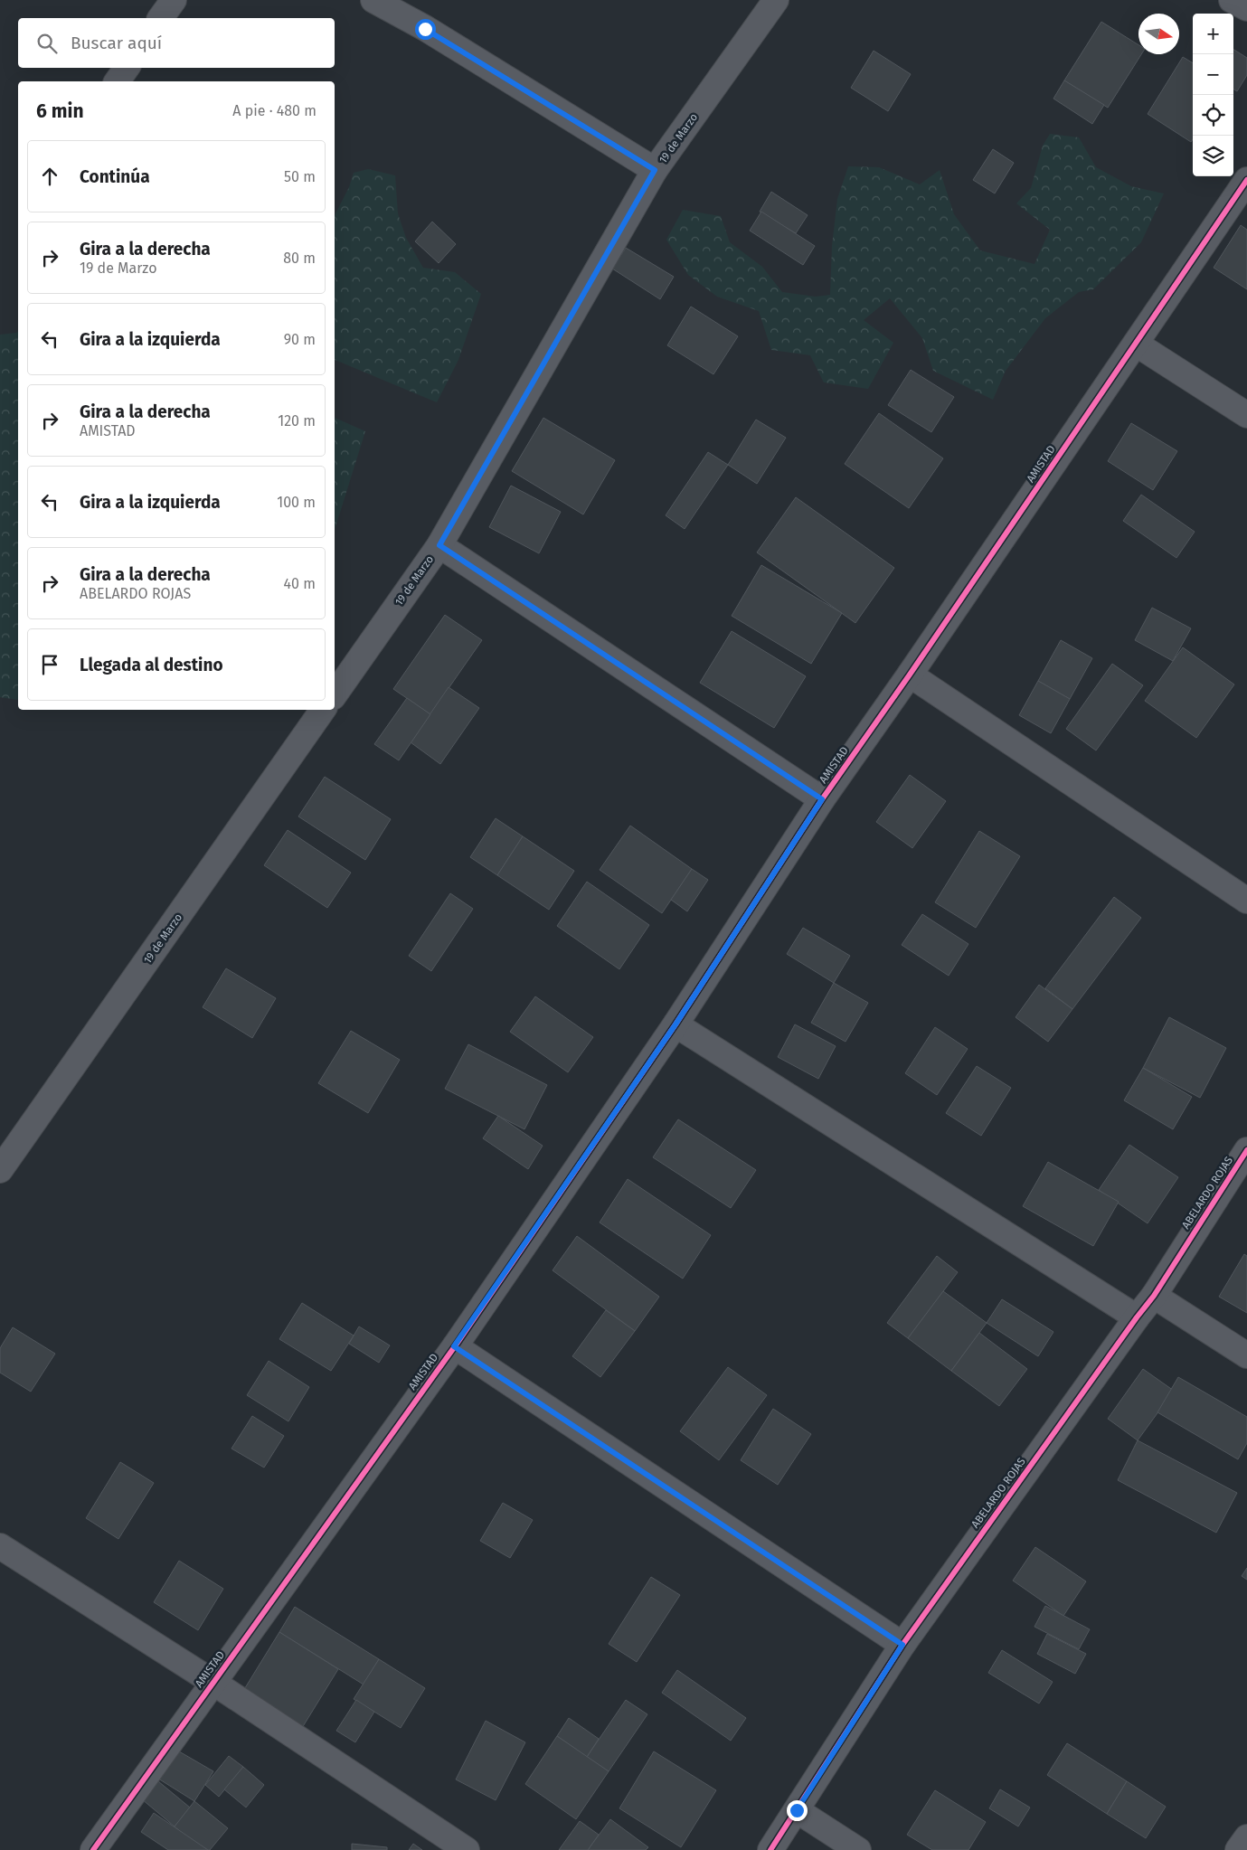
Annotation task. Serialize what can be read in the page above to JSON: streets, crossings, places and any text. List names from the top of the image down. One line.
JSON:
{"streets":{"street":["19 de Marzo","AMISTAD","ABELARDO ROJAS"]},"north":"right","page":{"map_buttons":["+","−"],"search":"Buscar aquí","heading":["6 min","A pie · 480 m"],"list":[["Continúa","50 m"],["Gira a la derecha","19 de Marzo","80 m"],["Gira a la izquierda","90 m"],["Gira a la derecha","AMISTAD","120 m"],["Gira a la izquierda","100 m"],["Gira a la derecha","ABELARDO ROJAS","40 m"],"Llegada al destino"]}}
